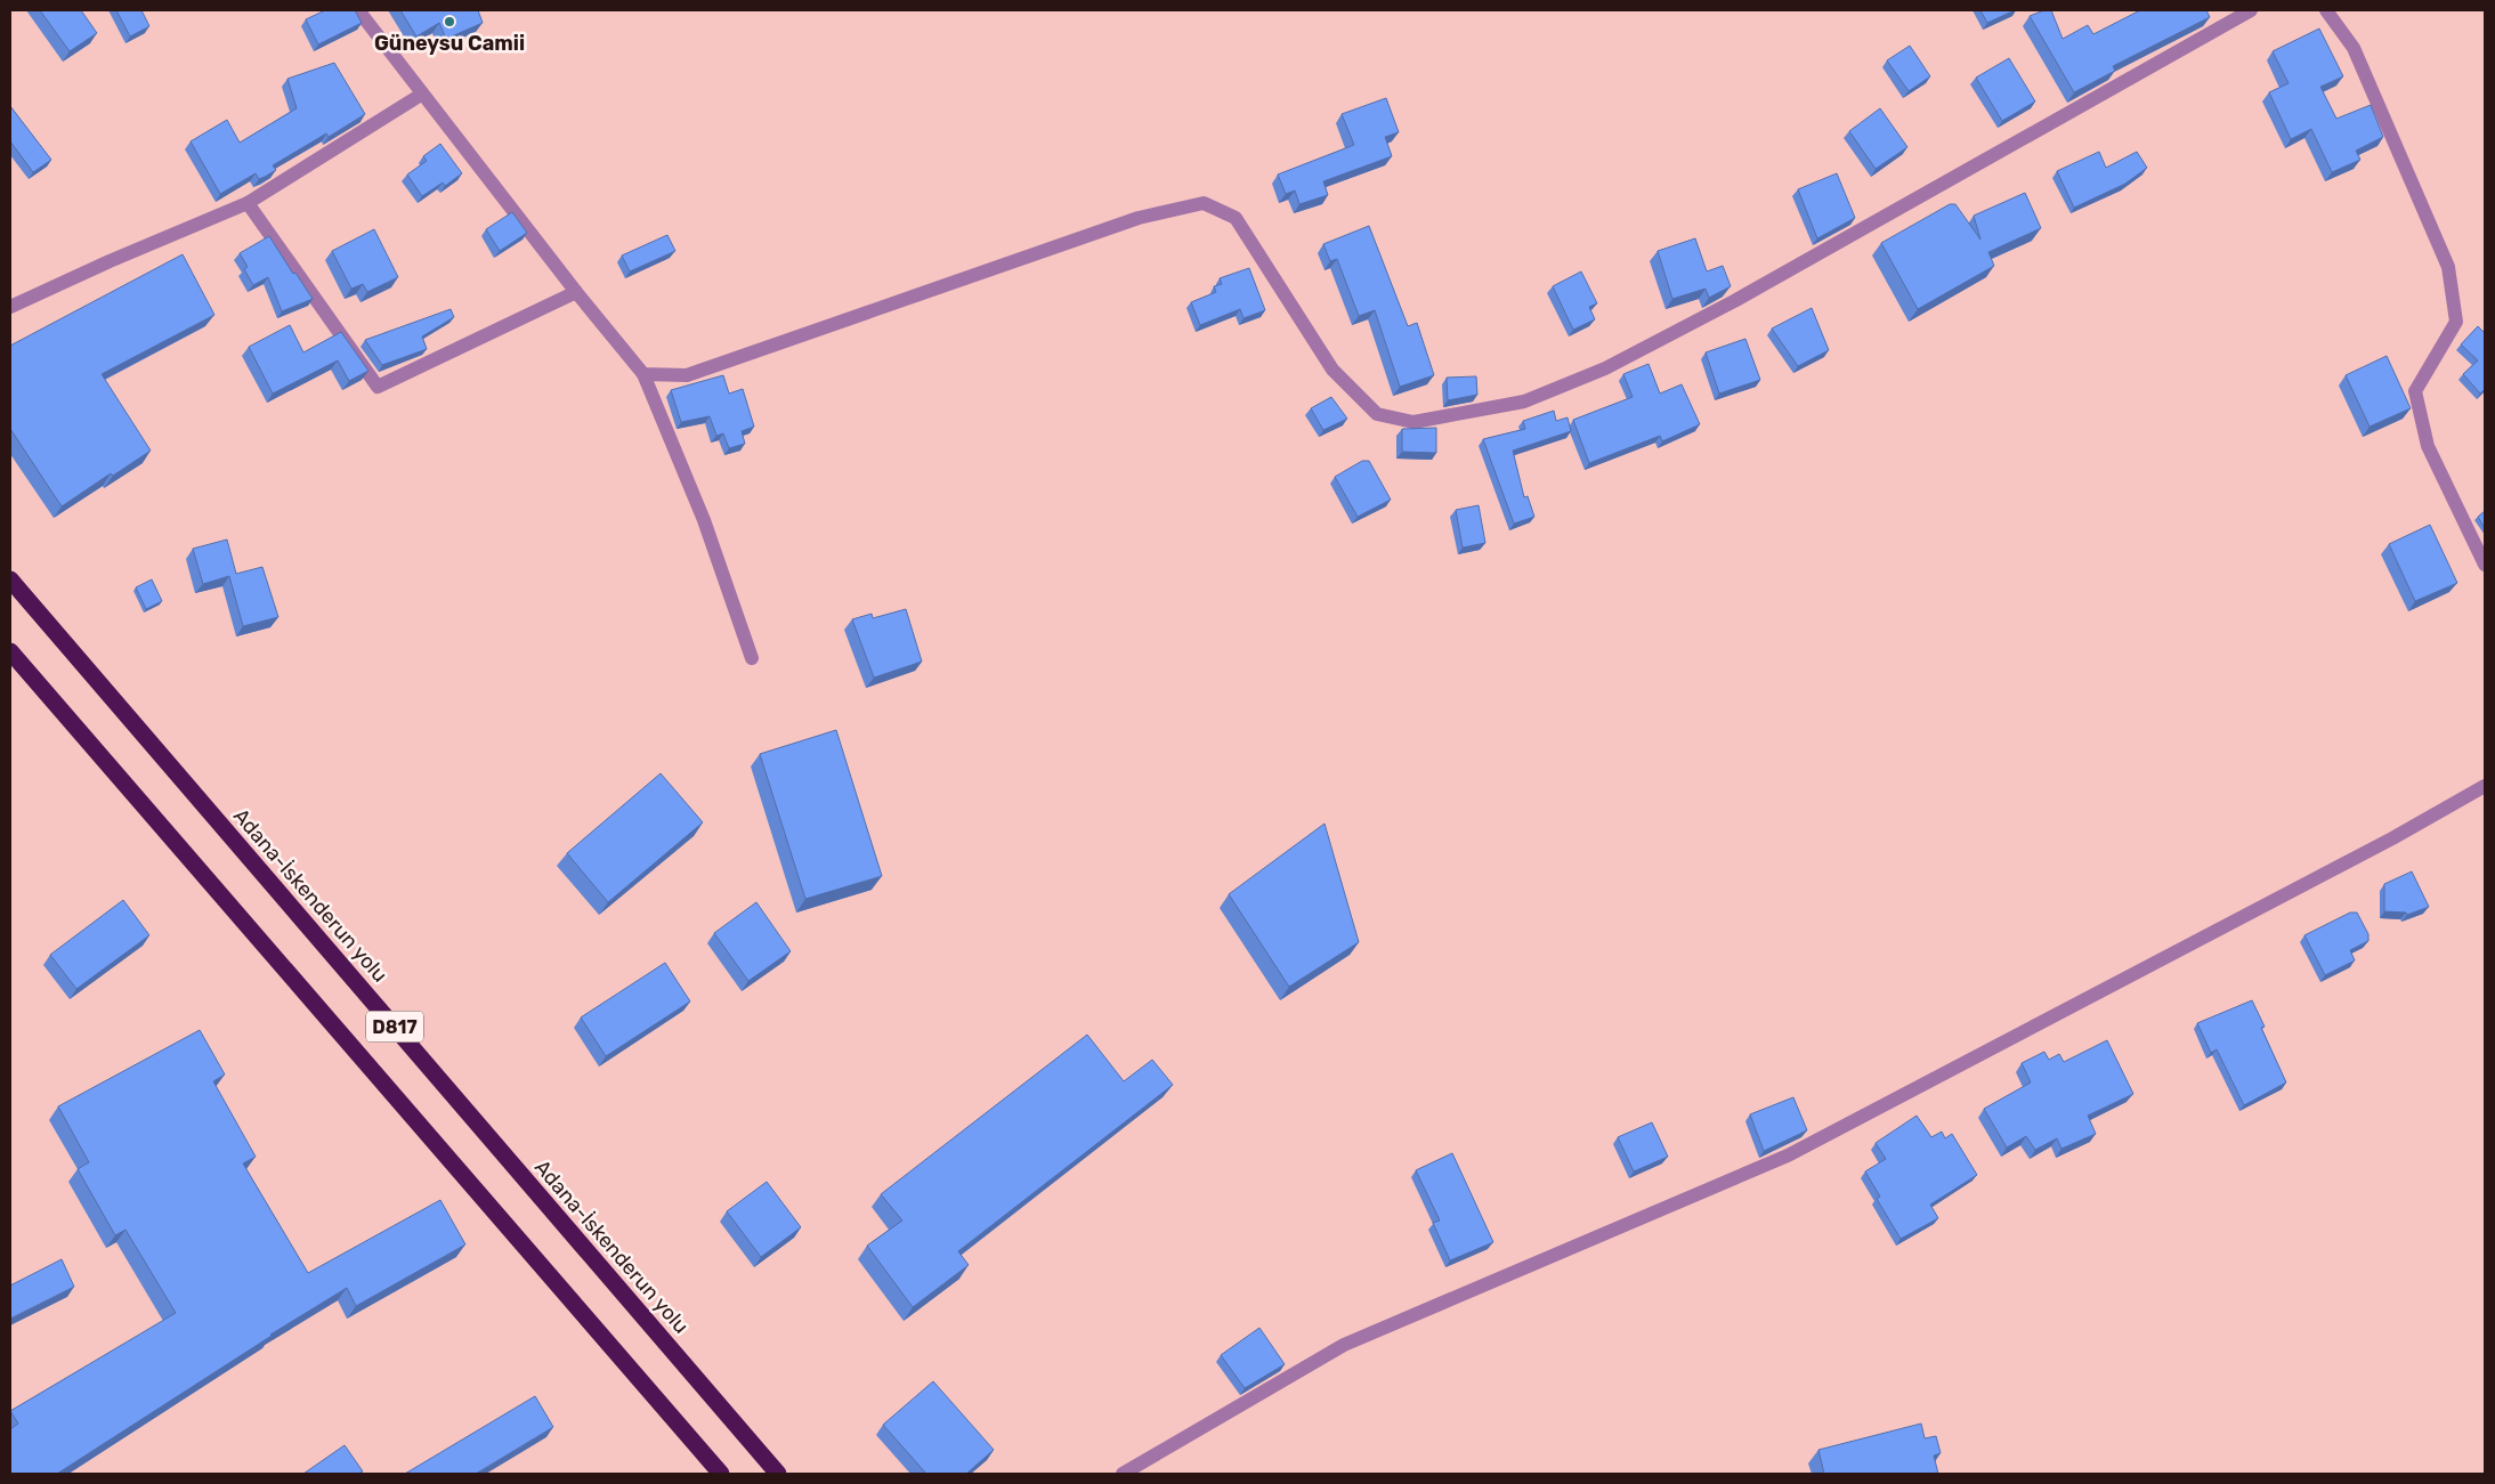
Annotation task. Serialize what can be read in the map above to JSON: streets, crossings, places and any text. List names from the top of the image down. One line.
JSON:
{"streets":{"highway":["Adana-İskenderun yolu","D817"]},"places":["Güneysu Camii"]}
